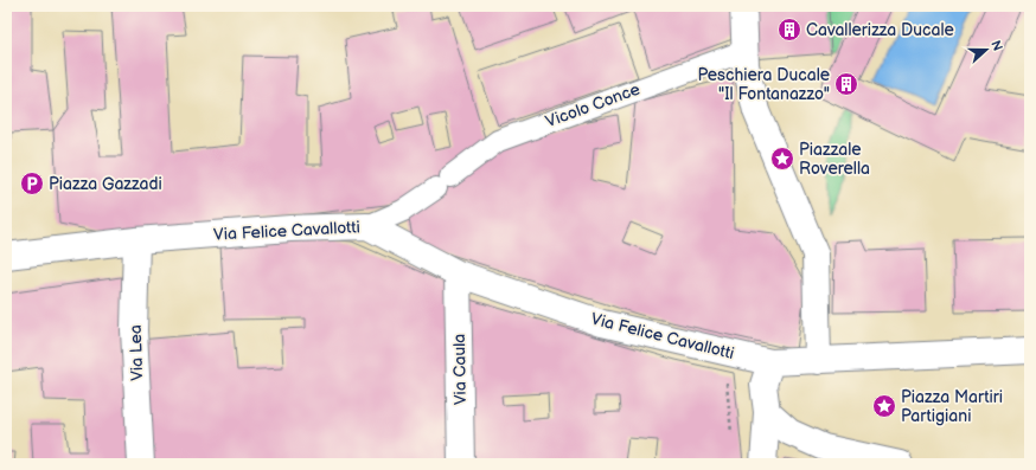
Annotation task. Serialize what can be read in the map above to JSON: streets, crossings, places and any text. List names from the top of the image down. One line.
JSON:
{"streets":{"street":["Vicolo Conce","Via Felice Cavallotti","Via Lea","Via Caula"]},"crossings":[["Vicolo Conce","Via Felice Cavallotti"],["Via Felice Cavallotti","Via Lea"],["Via Felice Cavallotti","Via Caula"]],"places":{"building":["Cavallerizza Ducale","Peschiera Ducale \"Il Fontanazzo\""],"place":["Piazzale Roverella","Piazza Martiri Partigiani"],"parking":["Piazza Gazzadi"]},"north":"right"}
